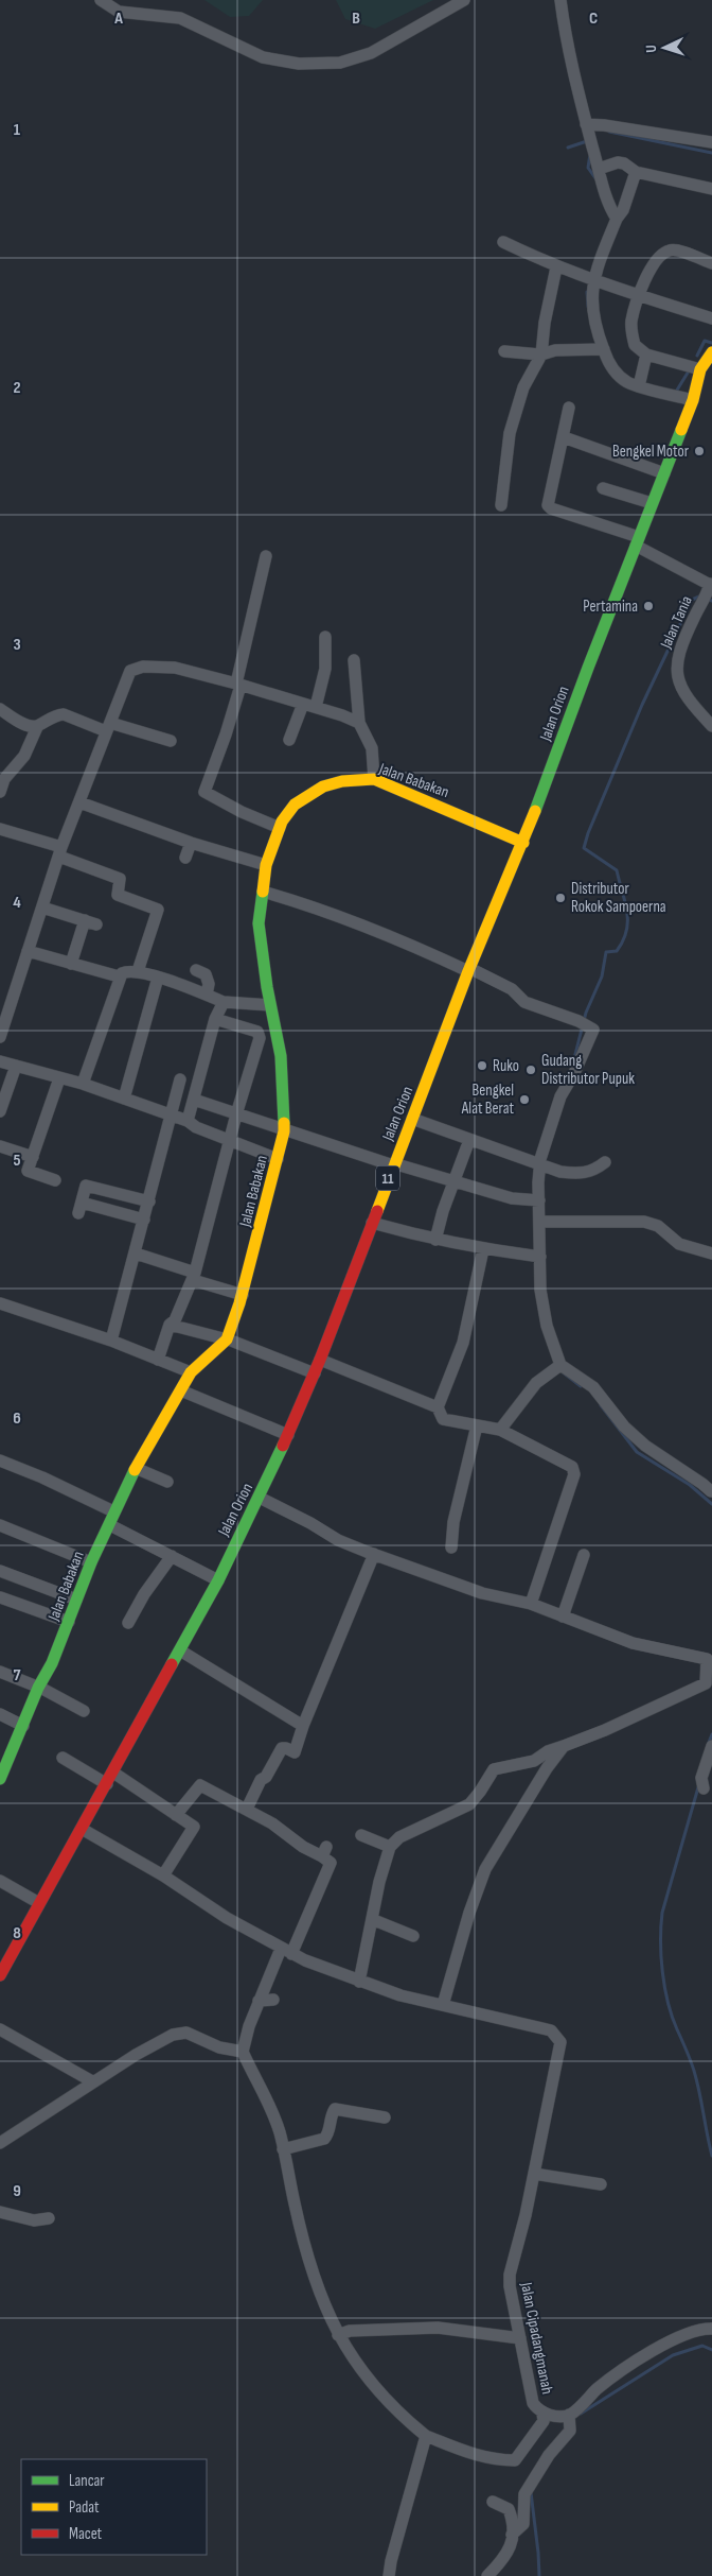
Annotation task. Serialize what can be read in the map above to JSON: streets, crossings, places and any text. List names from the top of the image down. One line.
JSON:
{"streets":{"main road":["Jalan Orion","Jalan Babakan","11"],"street":["Jalan Tania","Jalan Cipadangmanah"]},"crossings":[["Jalan Orion","Jalan Babakan"]],"places":["Bengkel Motor","Pertamina","Distributor Rokok Sampoerna","Ruko","Gudang Distributor Pupuk","Bengkel Alat Berat"],"legend":["Lancar","Padat","Macet"],"north":"left","grid":{"columns":["A","B","C"],"rows":["1","2","3","4","5","6","7","8","9"]}}
